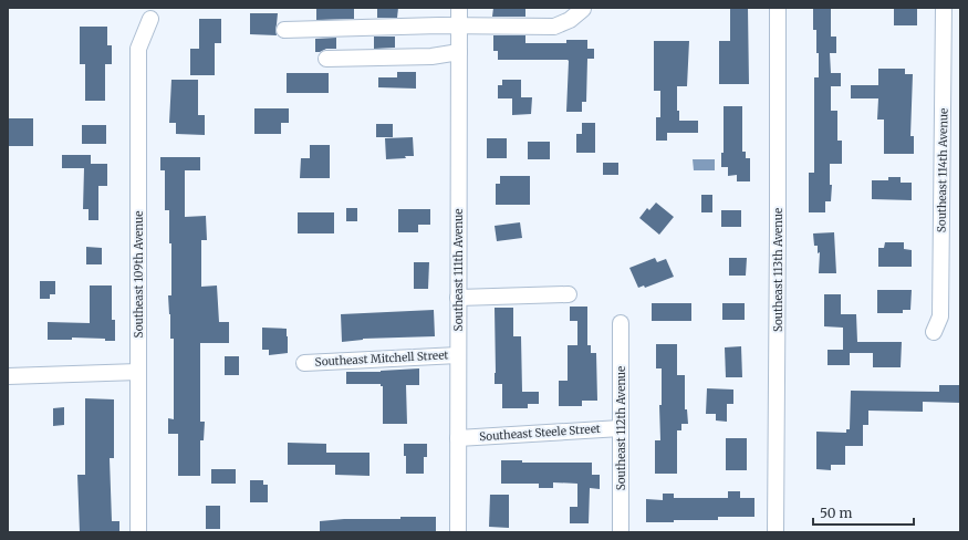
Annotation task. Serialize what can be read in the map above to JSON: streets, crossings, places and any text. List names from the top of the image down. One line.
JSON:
{"streets":{"street":["Southeast 114th Avenue","Southeast 111th Avenue","Southeast 113th Avenue","Southeast 109th Avenue","Southeast Mitchell Street","Southeast 112th Avenue","Southeast Steele Street"]},"crossings":[["Southeast 111th Avenue","Southeast Mitchell Street"],["Southeast 111th Avenue","Southeast Steele Street"],["Southeast 112th Avenue","Southeast Steele Street"]],"scale_bar":"50 m"}
